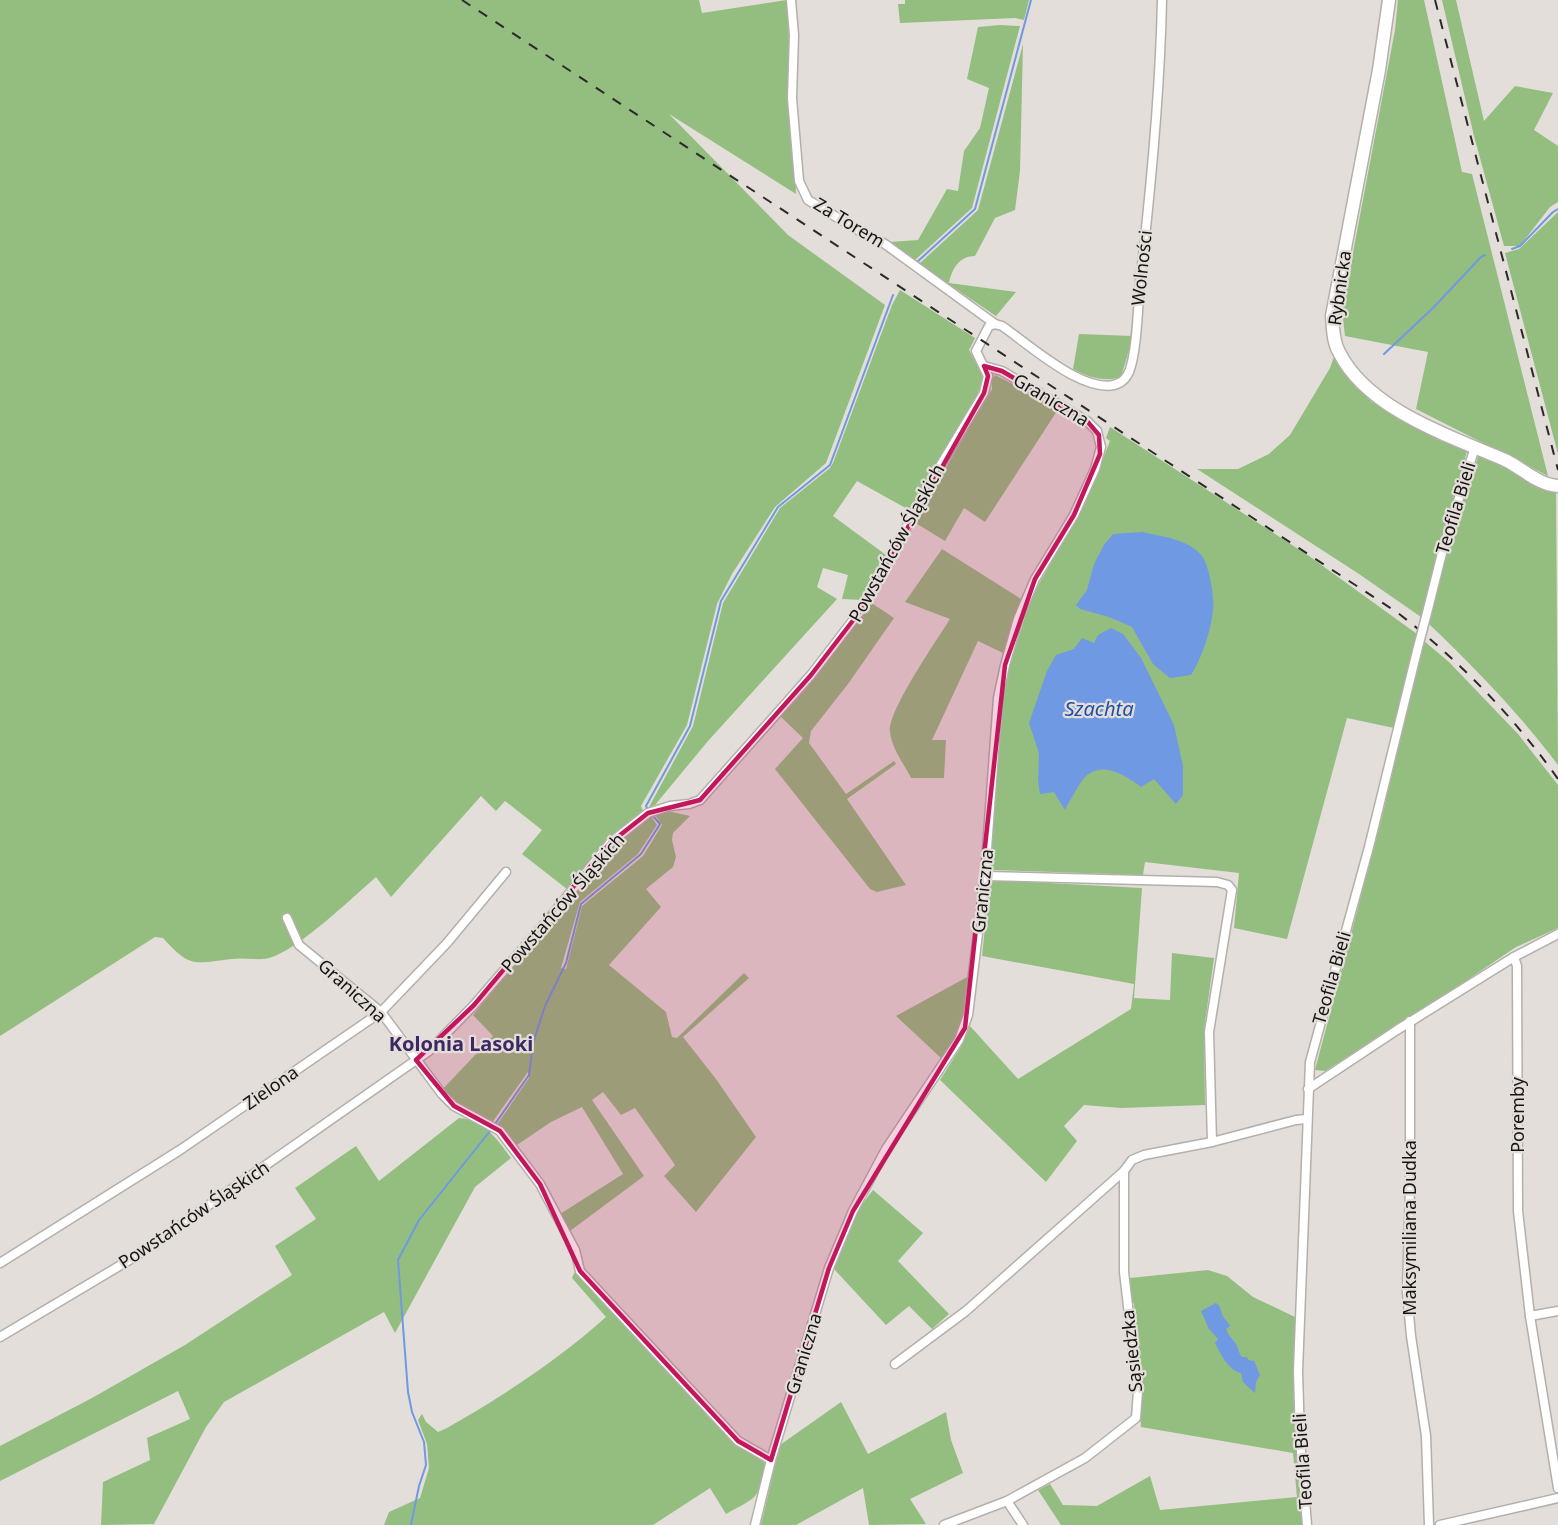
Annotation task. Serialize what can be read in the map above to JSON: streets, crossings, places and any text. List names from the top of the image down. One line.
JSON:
{"streets":{"street":["Za Torem","Wolności","Rybnicka","Graniczna","Teofila Bieli","Powstańców Śląskich","Zielona","Poremby","Maksymiliana Dudka","Sąsiedzka"]},"crossings":[["Za Torem","Wolności"],["Za Torem","Powstańców Śląskich"],["Wolności","Powstańców Śląskich"],["Rybnicka","Teofila Bieli"],["Graniczna","Powstańców Śląskich"],["Graniczna","Zielona"]],"districts":["Kolonia Lasoki"],"water":["Szachta"]}
